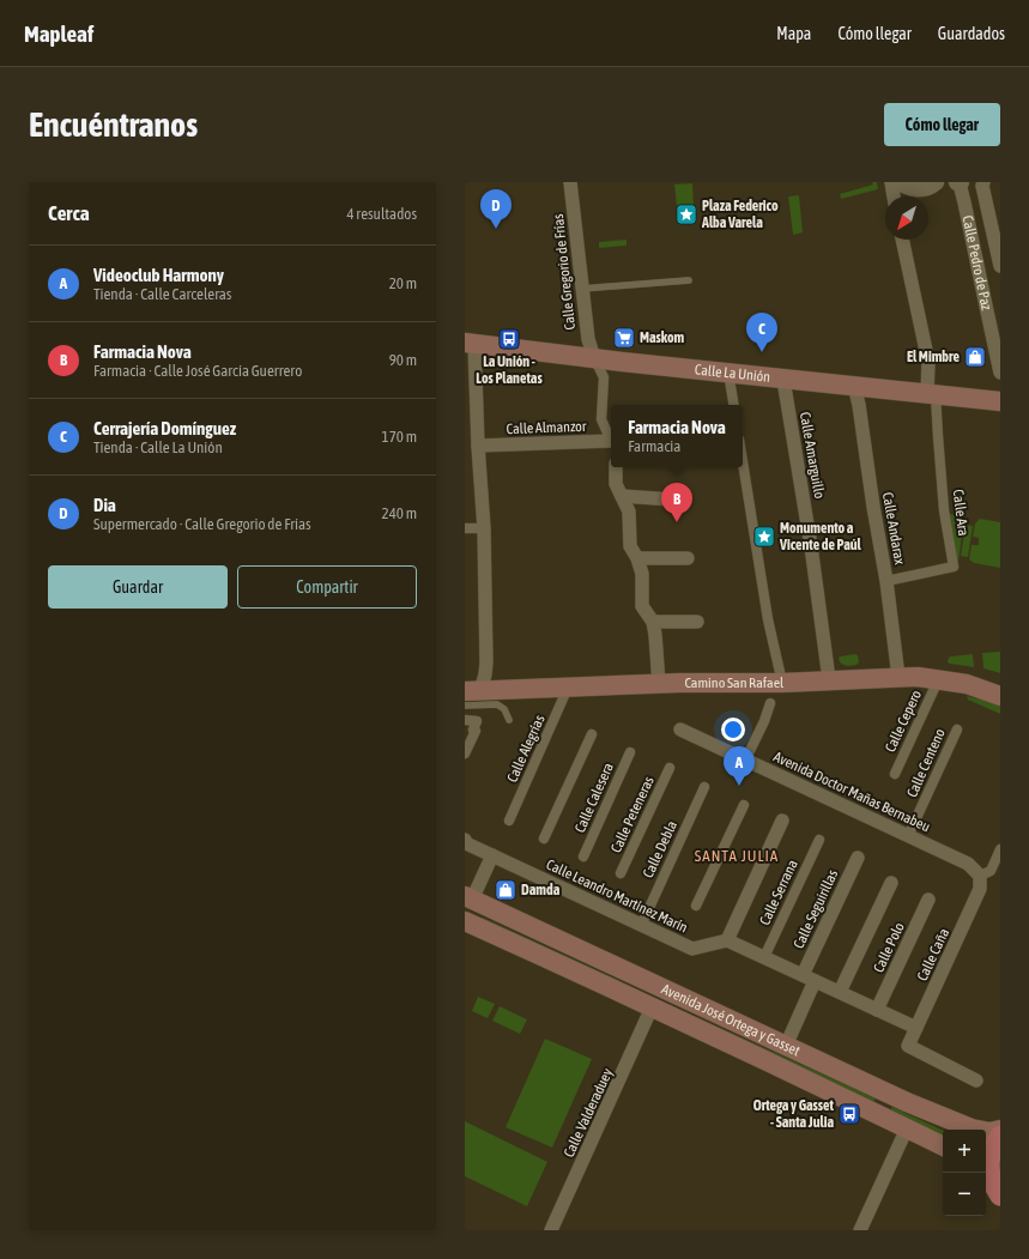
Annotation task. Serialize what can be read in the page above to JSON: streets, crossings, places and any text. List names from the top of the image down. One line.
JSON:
{"streets":{"main road":["Calle La Unión","Camino San Rafael","Avenida José Ortega y Gasset"],"street":["Calle Pedro de Paz","Calle Gregorio de Frías","Calle Almanzor","Calle Amarguillo","Calle Ara","Calle Andarax","Calle Cepero","Calle Alegrías","Calle Centeno","Avenida Doctor Mañas Bernabeu","Calle Calesera","Calle Peteneras","Calle Debla","Calle Serrana","Calle Leandro Martínez Marín","Calle Seguirillas","Calle Polo","Calle Caña","Calle Valderaduey"]},"crossings":[["Calle Gregorio de Frías","Calle La Unión"],["Calle La Unión","Calle Amarguillo"],["Calle La Unión","Calle Ara"],["Calle La Unión","Calle Andarax"],["Calle Amarguillo","Camino San Rafael"],["Calle Ara","Calle Andarax"],["Calle Andarax","Camino San Rafael"],["Camino San Rafael","Calle Cepero"],["Camino San Rafael","Calle Alegrías"],["Calle Centeno","Avenida Doctor Mañas Bernabeu"],["Avenida Doctor Mañas Bernabeu","Calle Caña"],["Calle Debla","Calle Leandro Martínez Marín"],["Calle Seguirillas","Avenida José Ortega y Gasset"],["Avenida José Ortega y Gasset","Calle Valderaduey"]],"districts":["SANTA JULIA"],"places":{"place":["Plaza Federico Alba Varela","Monumento a Vicente de Paúl"],"supermarket":["Maskom"],"bus stop":["La Unión - Los Planetas","Ortega y Gasset - Santa Julia"],"shop":["El Mimbre","Damda"]},"north":"bottom left","page":{"header":"Mapleaf","nav":["Mapa","Cómo llegar","Guardados"],"buttons":["Cómo llegar",["Guardar","Compartir"]],"title":"Encuéntranos","heading":["Cerca","4 resultados"],"pins":["D","C","B","A"],"list":[{"mark":"A","name":"Videoclub Harmony","note":"Tienda · Calle Carceleras","value":"20 m"},{"mark":"B","name":"Farmacia Nova","note":"Farmacia · Calle José García Guerrero","value":"90 m"},{"mark":"C","name":"Cerrajería Domínguez","note":"Tienda · Calle La Unión","value":"170 m"},{"mark":"D","name":"Dia","note":"Supermercado · Calle Gregorio de Frías","value":"240 m"}],"popup":["Farmacia Nova","Farmacia"],"map_buttons":["+","−"]}}
